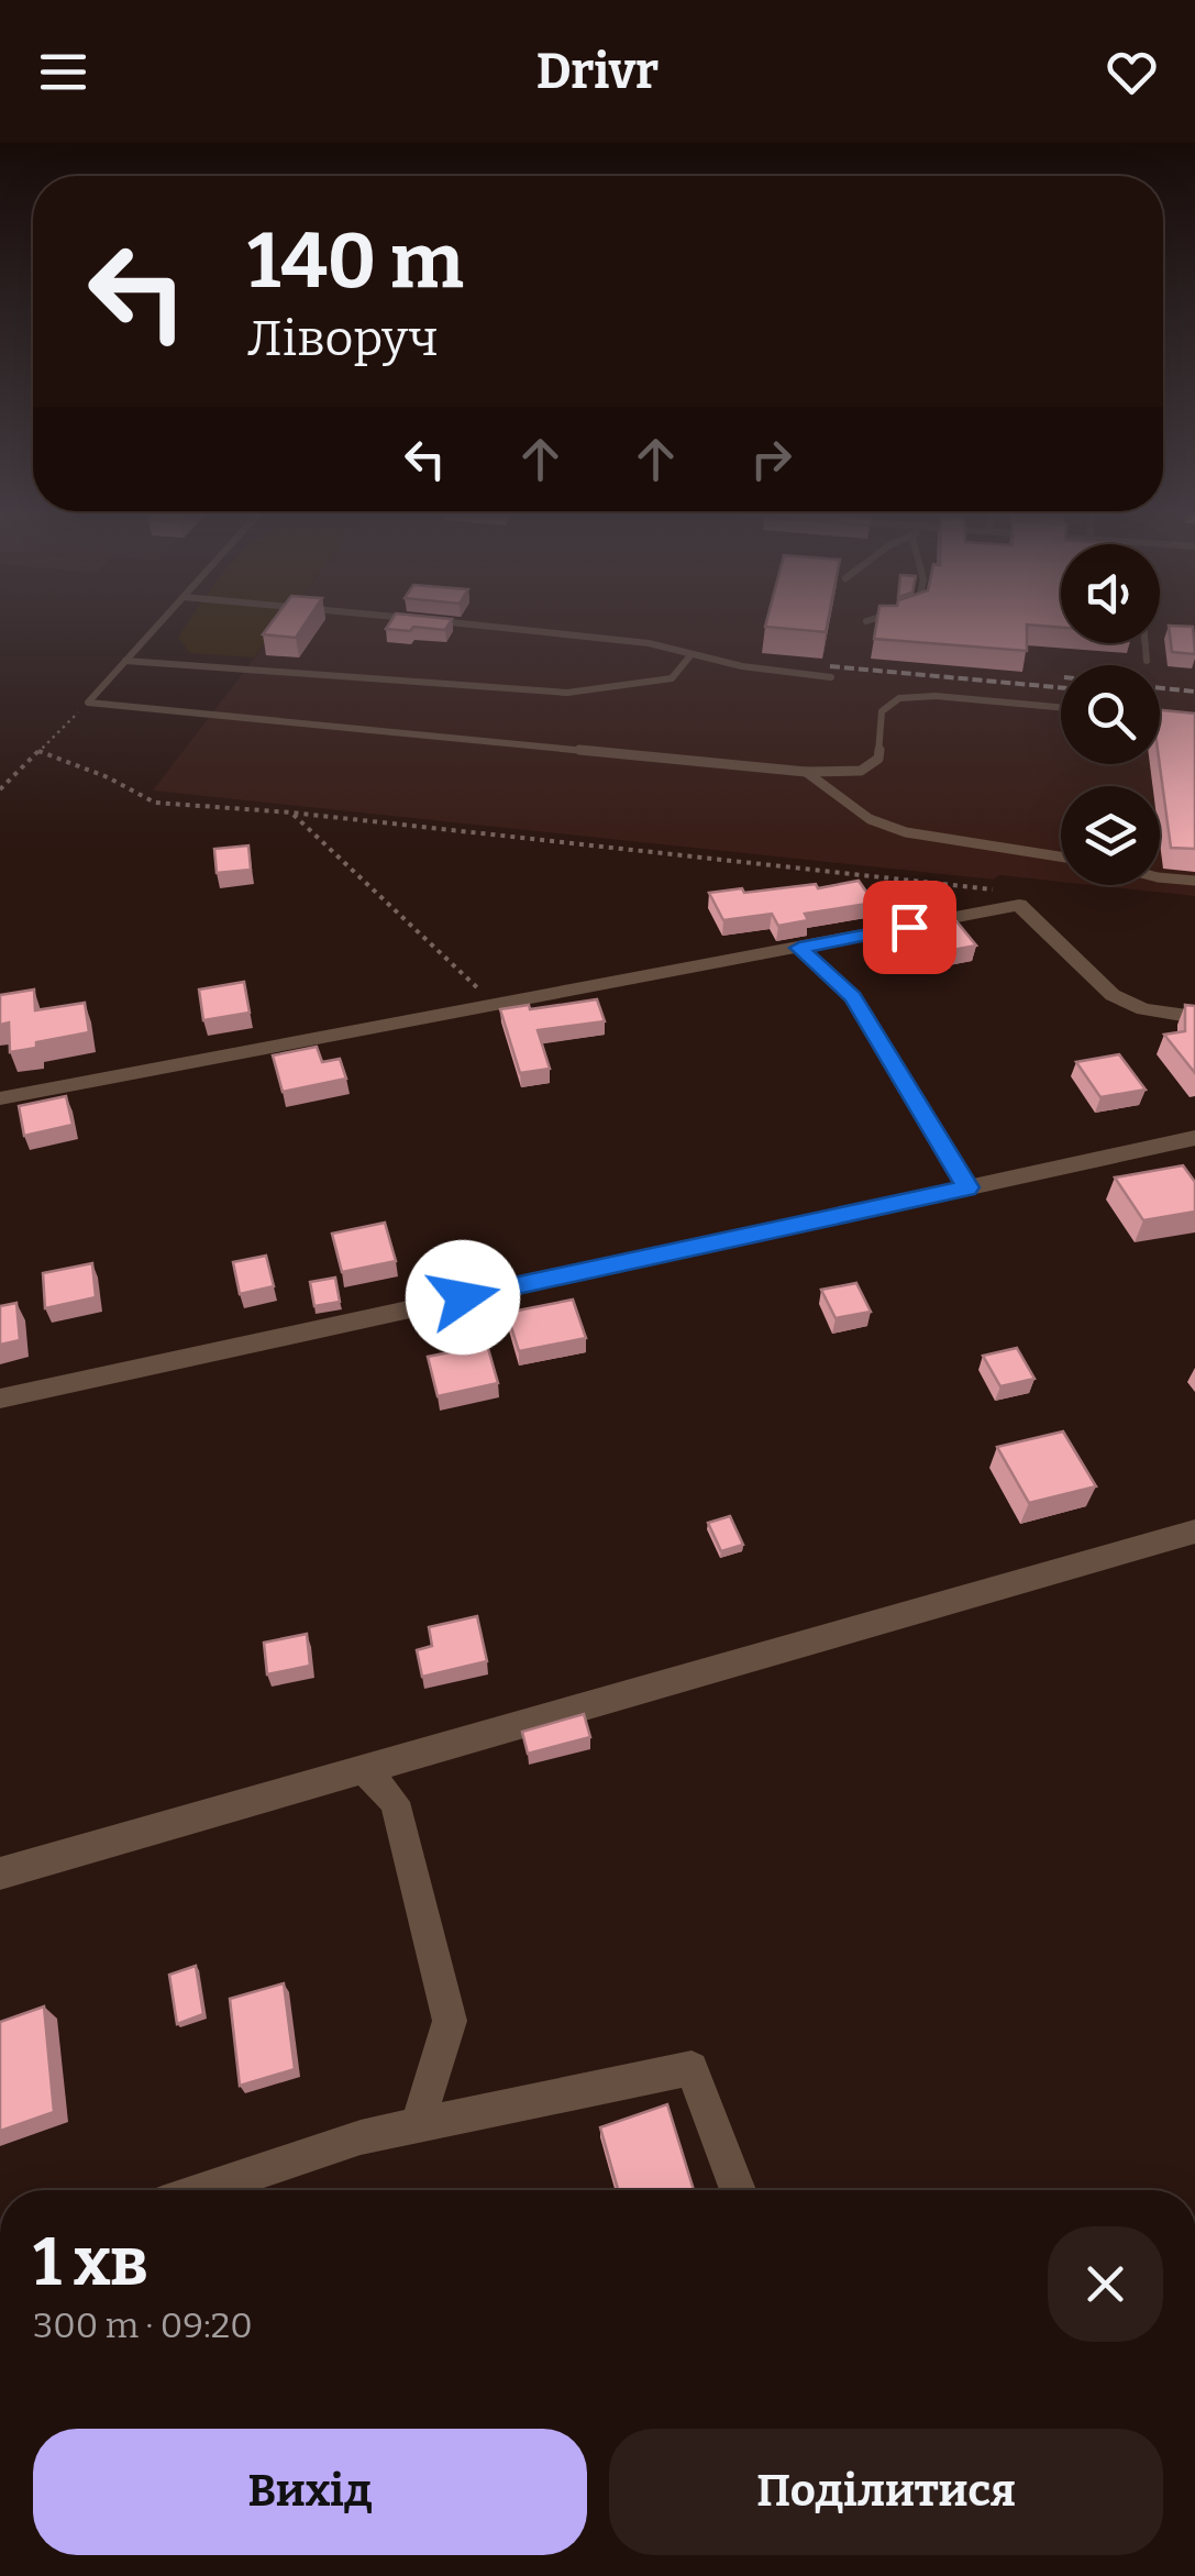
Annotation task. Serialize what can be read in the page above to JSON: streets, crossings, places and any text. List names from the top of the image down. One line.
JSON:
{"page":{"header":"Drivr","turn":["140 m","Ліворуч"],"heading":["1 хв","300 m · 09:20"],"buttons":["Вихід","Поділитися"]}}
